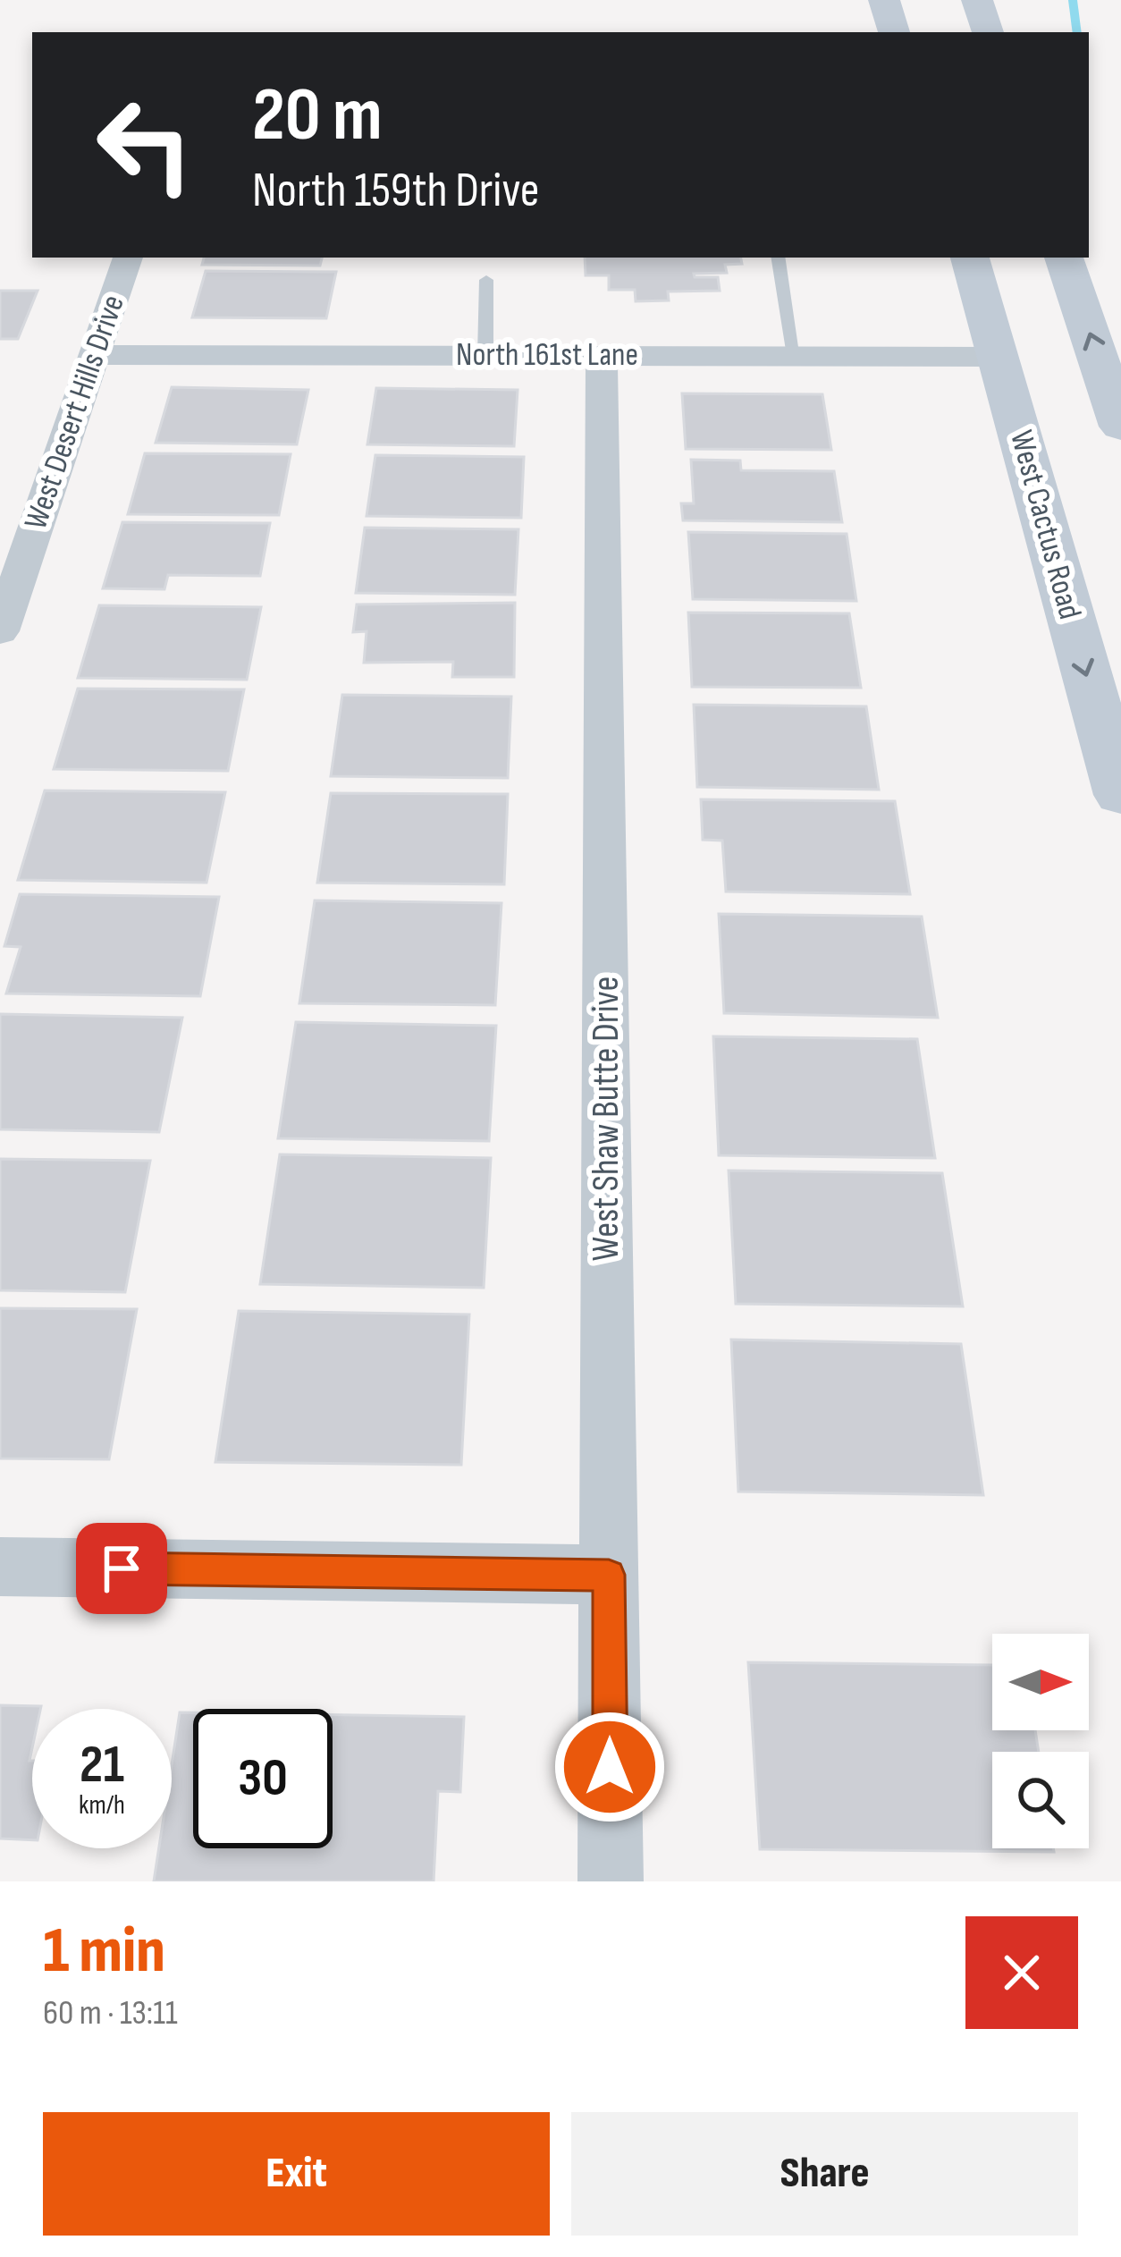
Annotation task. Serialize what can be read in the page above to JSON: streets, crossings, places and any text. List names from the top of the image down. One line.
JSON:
{"streets":{"main road":["West Cactus Road"],"street":["North 161st Lane","West Desert Hills Drive","West Shaw Butte Drive"]},"crossings":[["North 161st Lane","West Desert Hills Drive"],["North 161st Lane","West Cactus Road"],["North 161st Lane","West Shaw Butte Drive"]],"one_way":["West Cactus Road"],"north":"right","page":{"turn":["20 m","North 159th Drive"],"speed":"21 km/h","limit":"30","heading":["1 min","60 m · 13:11"],"buttons":["Exit","Share"]}}
